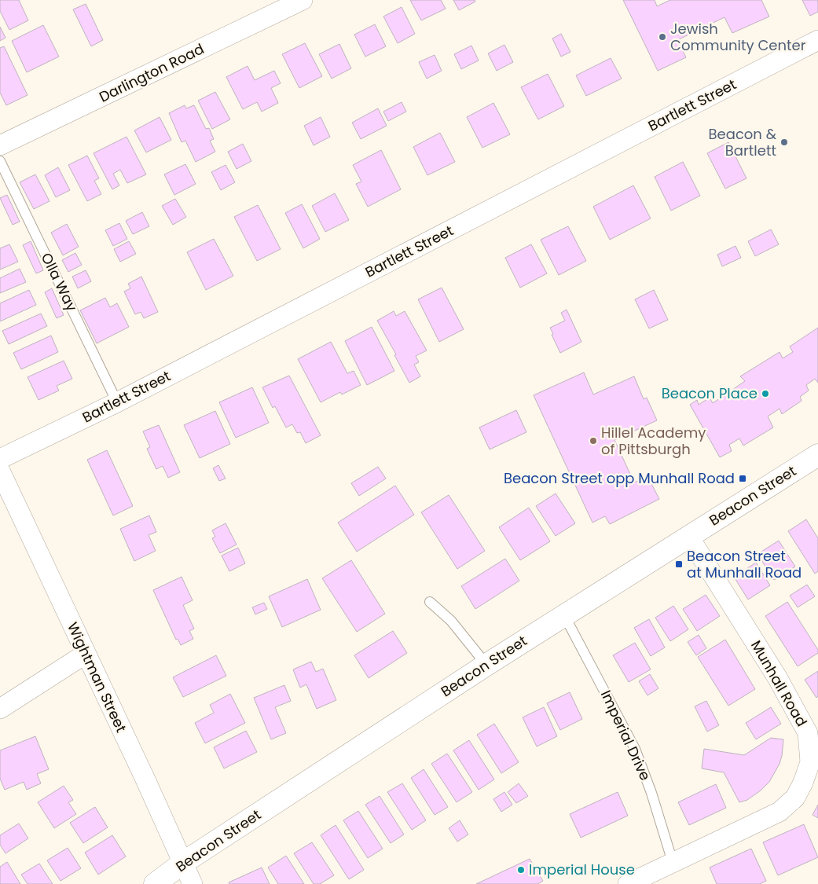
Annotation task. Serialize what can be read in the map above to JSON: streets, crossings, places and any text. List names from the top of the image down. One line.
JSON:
{"streets":{"main road":["Beacon Street"],"street":["Darlington Road","Bartlett Street","Wightman Street","Munhall Road"],"lane":["Olla Way","Imperial Drive"]},"crossings":[["Bartlett Street","Olla Way"],["Beacon Street","Wightman Street"],["Beacon Street","Munhall Road"],["Beacon Street","Imperial Drive"],["Munhall Road","Imperial Drive"]],"places":{"other":["Jewish Community Center","Beacon & Bartlett","Beacon Place","Hillel Academy of Pittsburgh","Imperial House"],"transit":["Beacon Street opp Munhall Road","Beacon Street at Munhall Road"]}}
